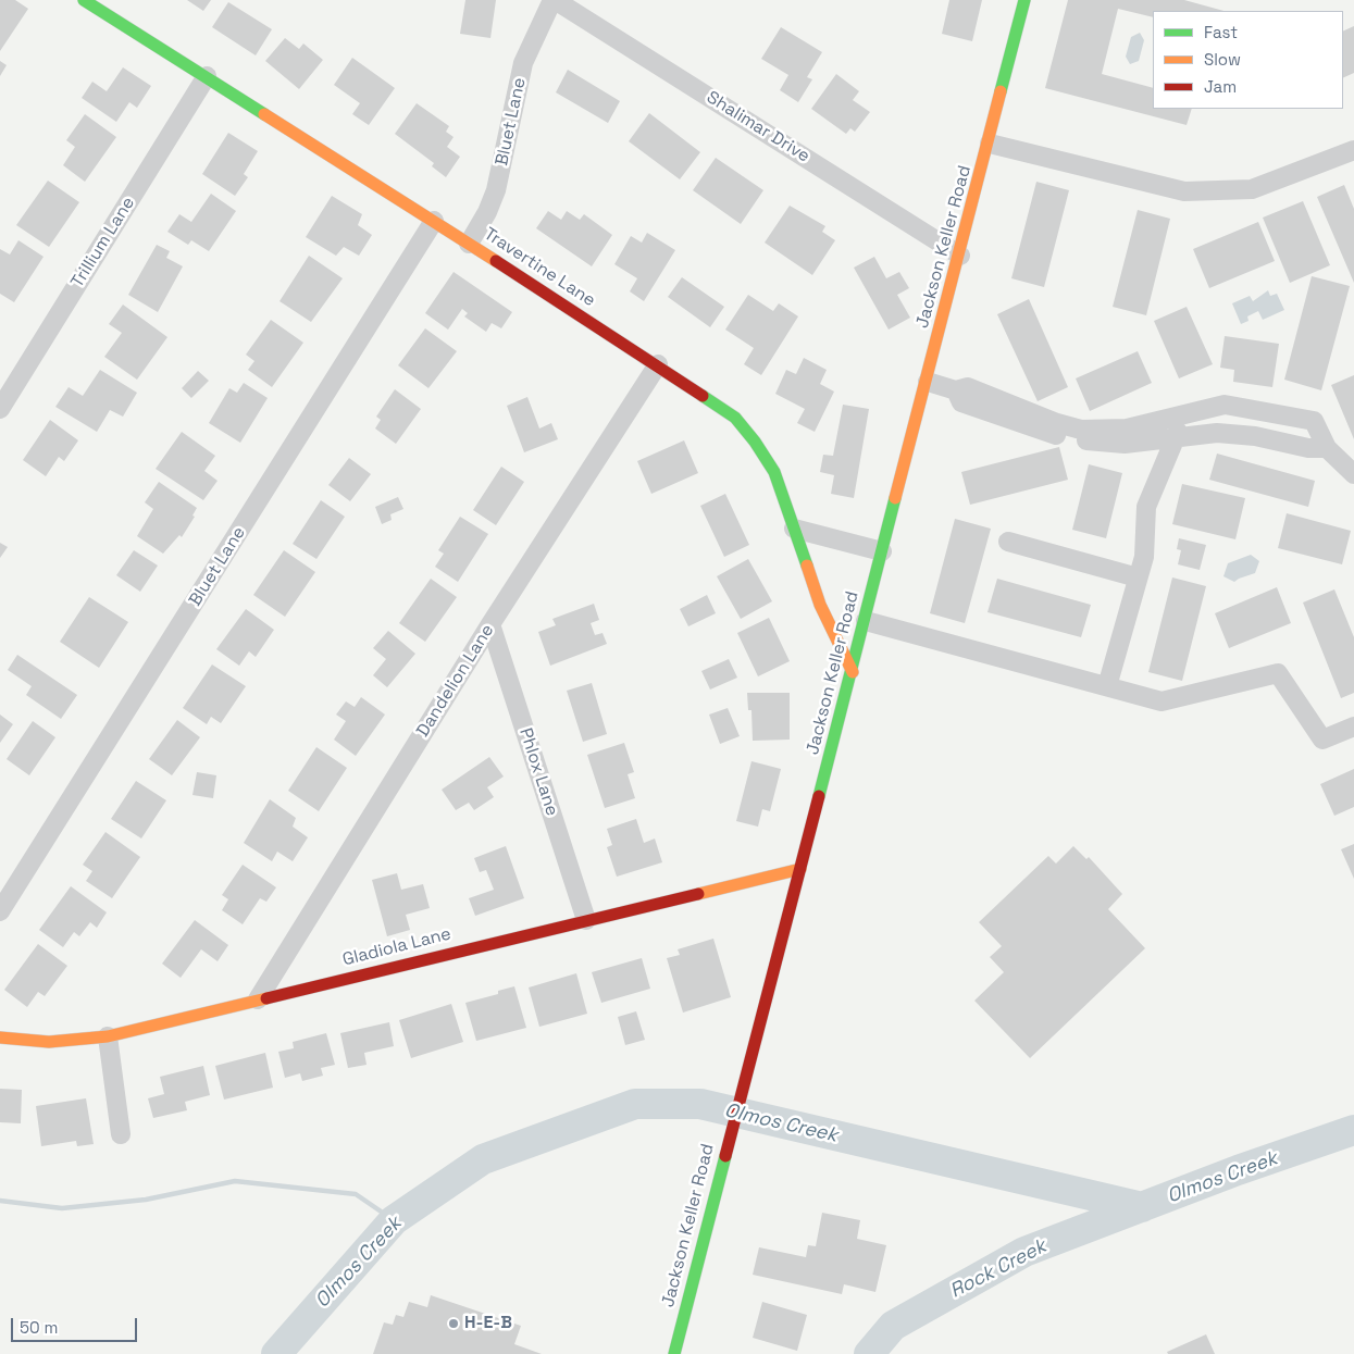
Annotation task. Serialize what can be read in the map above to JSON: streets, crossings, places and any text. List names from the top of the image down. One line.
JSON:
{"streets":{"street":["Bluet Lane","Shalimar Drive","Trillium Lane","Jackson Keller Road","Travertine Lane","Dandelion Lane","Phlox Lane","Gladiola Lane"]},"crossings":[["Bluet Lane","Shalimar Drive"],["Bluet Lane","Travertine Lane"],["Shalimar Drive","Jackson Keller Road"],["Trillium Lane","Travertine Lane"],["Jackson Keller Road","Travertine Lane"],["Jackson Keller Road","Gladiola Lane"],["Travertine Lane","Dandelion Lane"],["Dandelion Lane","Phlox Lane"],["Dandelion Lane","Gladiola Lane"],["Phlox Lane","Gladiola Lane"]],"water":["Olmos Creek","Rock Creek"],"places":["H-E-B"],"legend":["Fast","Slow","Jam"],"scale_bar":"50 m"}
